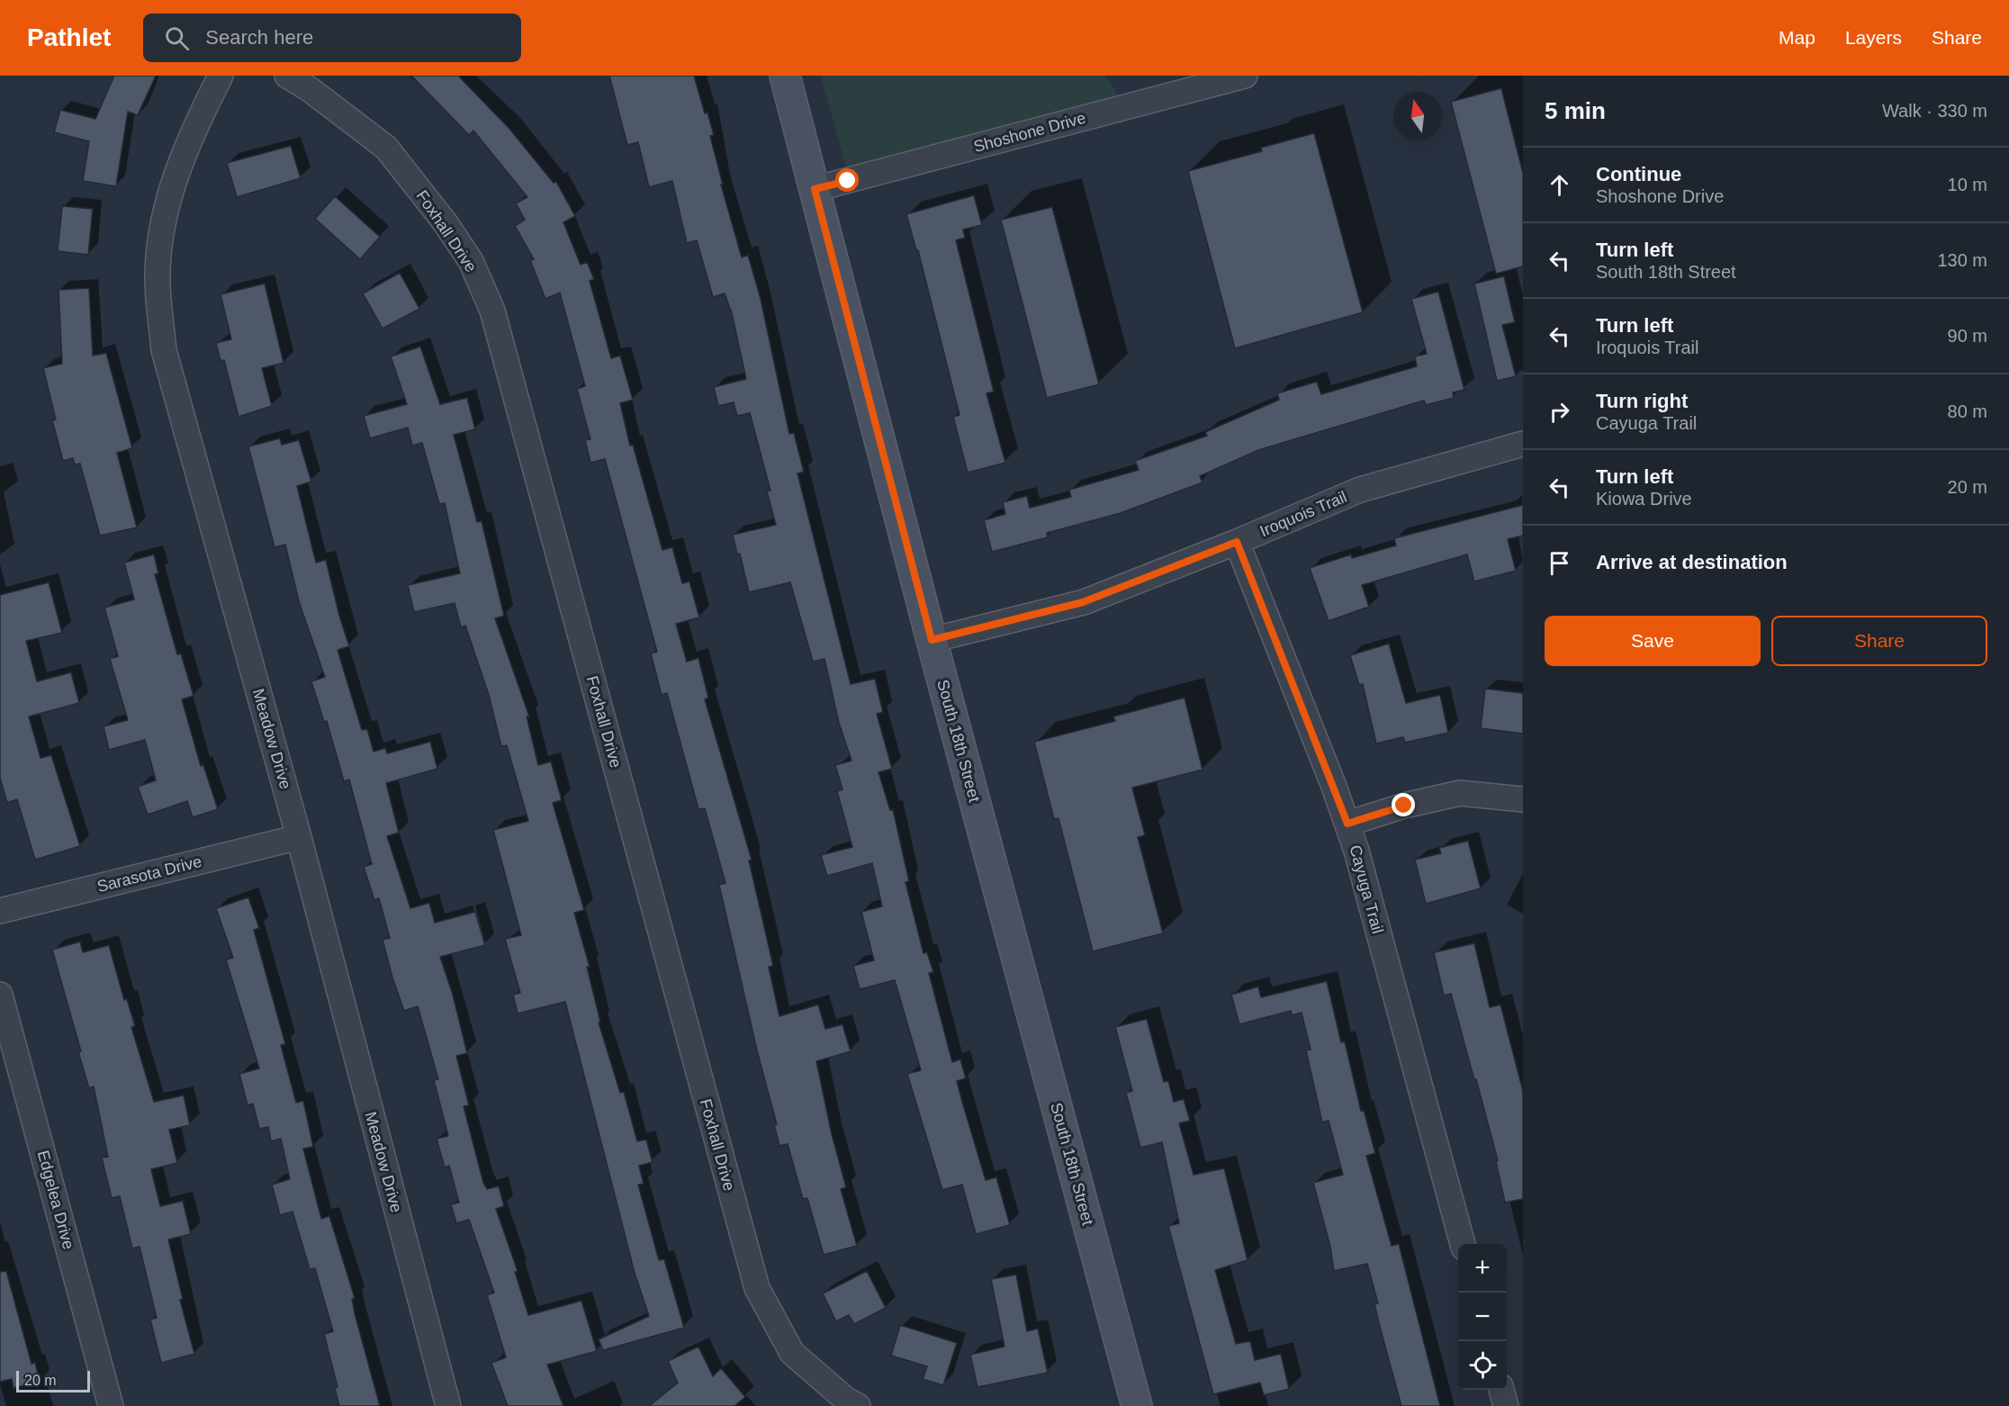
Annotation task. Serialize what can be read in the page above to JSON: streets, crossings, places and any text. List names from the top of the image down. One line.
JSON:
{"streets":{"main road":["South 18th Street"],"street":["Shoshone Drive","Foxhall Drive","Iroquois Trail","Meadow Drive","Sarasota Drive","Cayuga Trail","Edgelea Drive"]},"crossings":[["Shoshone Drive","South 18th Street"],["Iroquois Trail","South 18th Street"],["Iroquois Trail","Cayuga Trail"],["Meadow Drive","Sarasota Drive"]],"scale_bar":"20 m","north":"top","page":{"header":"Pathlet","search":"Search here","nav":["Map","Layers","Share"],"heading":["5 min","Walk · 330 m"],"list":[["Continue","Shoshone Drive","10 m"],["Turn left","South 18th Street","130 m"],["Turn left","Iroquois Trail","90 m"],["Turn right","Cayuga Trail","80 m"],["Turn left","Kiowa Drive","20 m"],"Arrive at destination"],"buttons":["Save","Share"],"map_buttons":["+","−"],"scale":"20 m"}}
